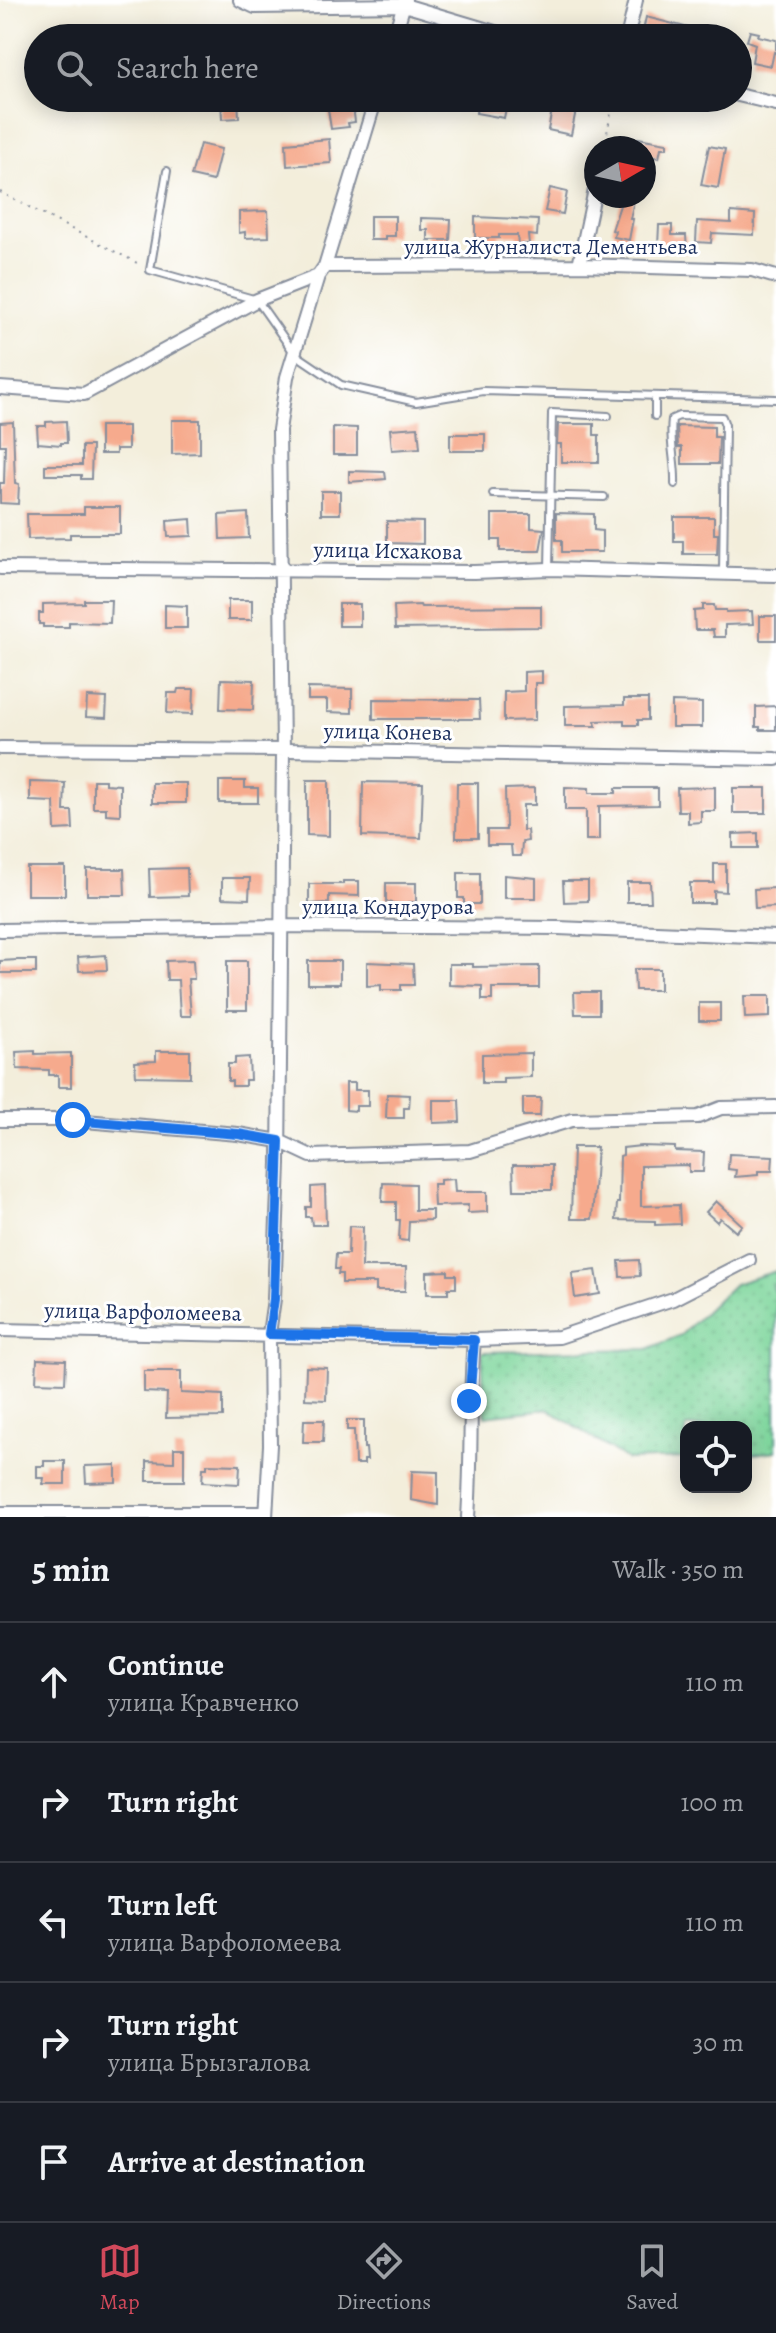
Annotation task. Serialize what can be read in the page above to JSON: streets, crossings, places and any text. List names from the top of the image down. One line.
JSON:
{"streets":{"street":["улица Журналиста Дементьева","улица Исхакова","улица Конева","улица Кондаурова","улица Варфоломеева"]},"north":"right","page":{"search":"Search here","heading":["5 min","Walk · 350 m"],"list":[["Continue","улица Кравченко","110 m"],["Turn right","100 m"],["Turn left","улица Варфоломеева","110 m"],["Turn right","улица Брызгалова","30 m"],"Arrive at destination"],"nav":["Map","Directions","Saved"]}}
